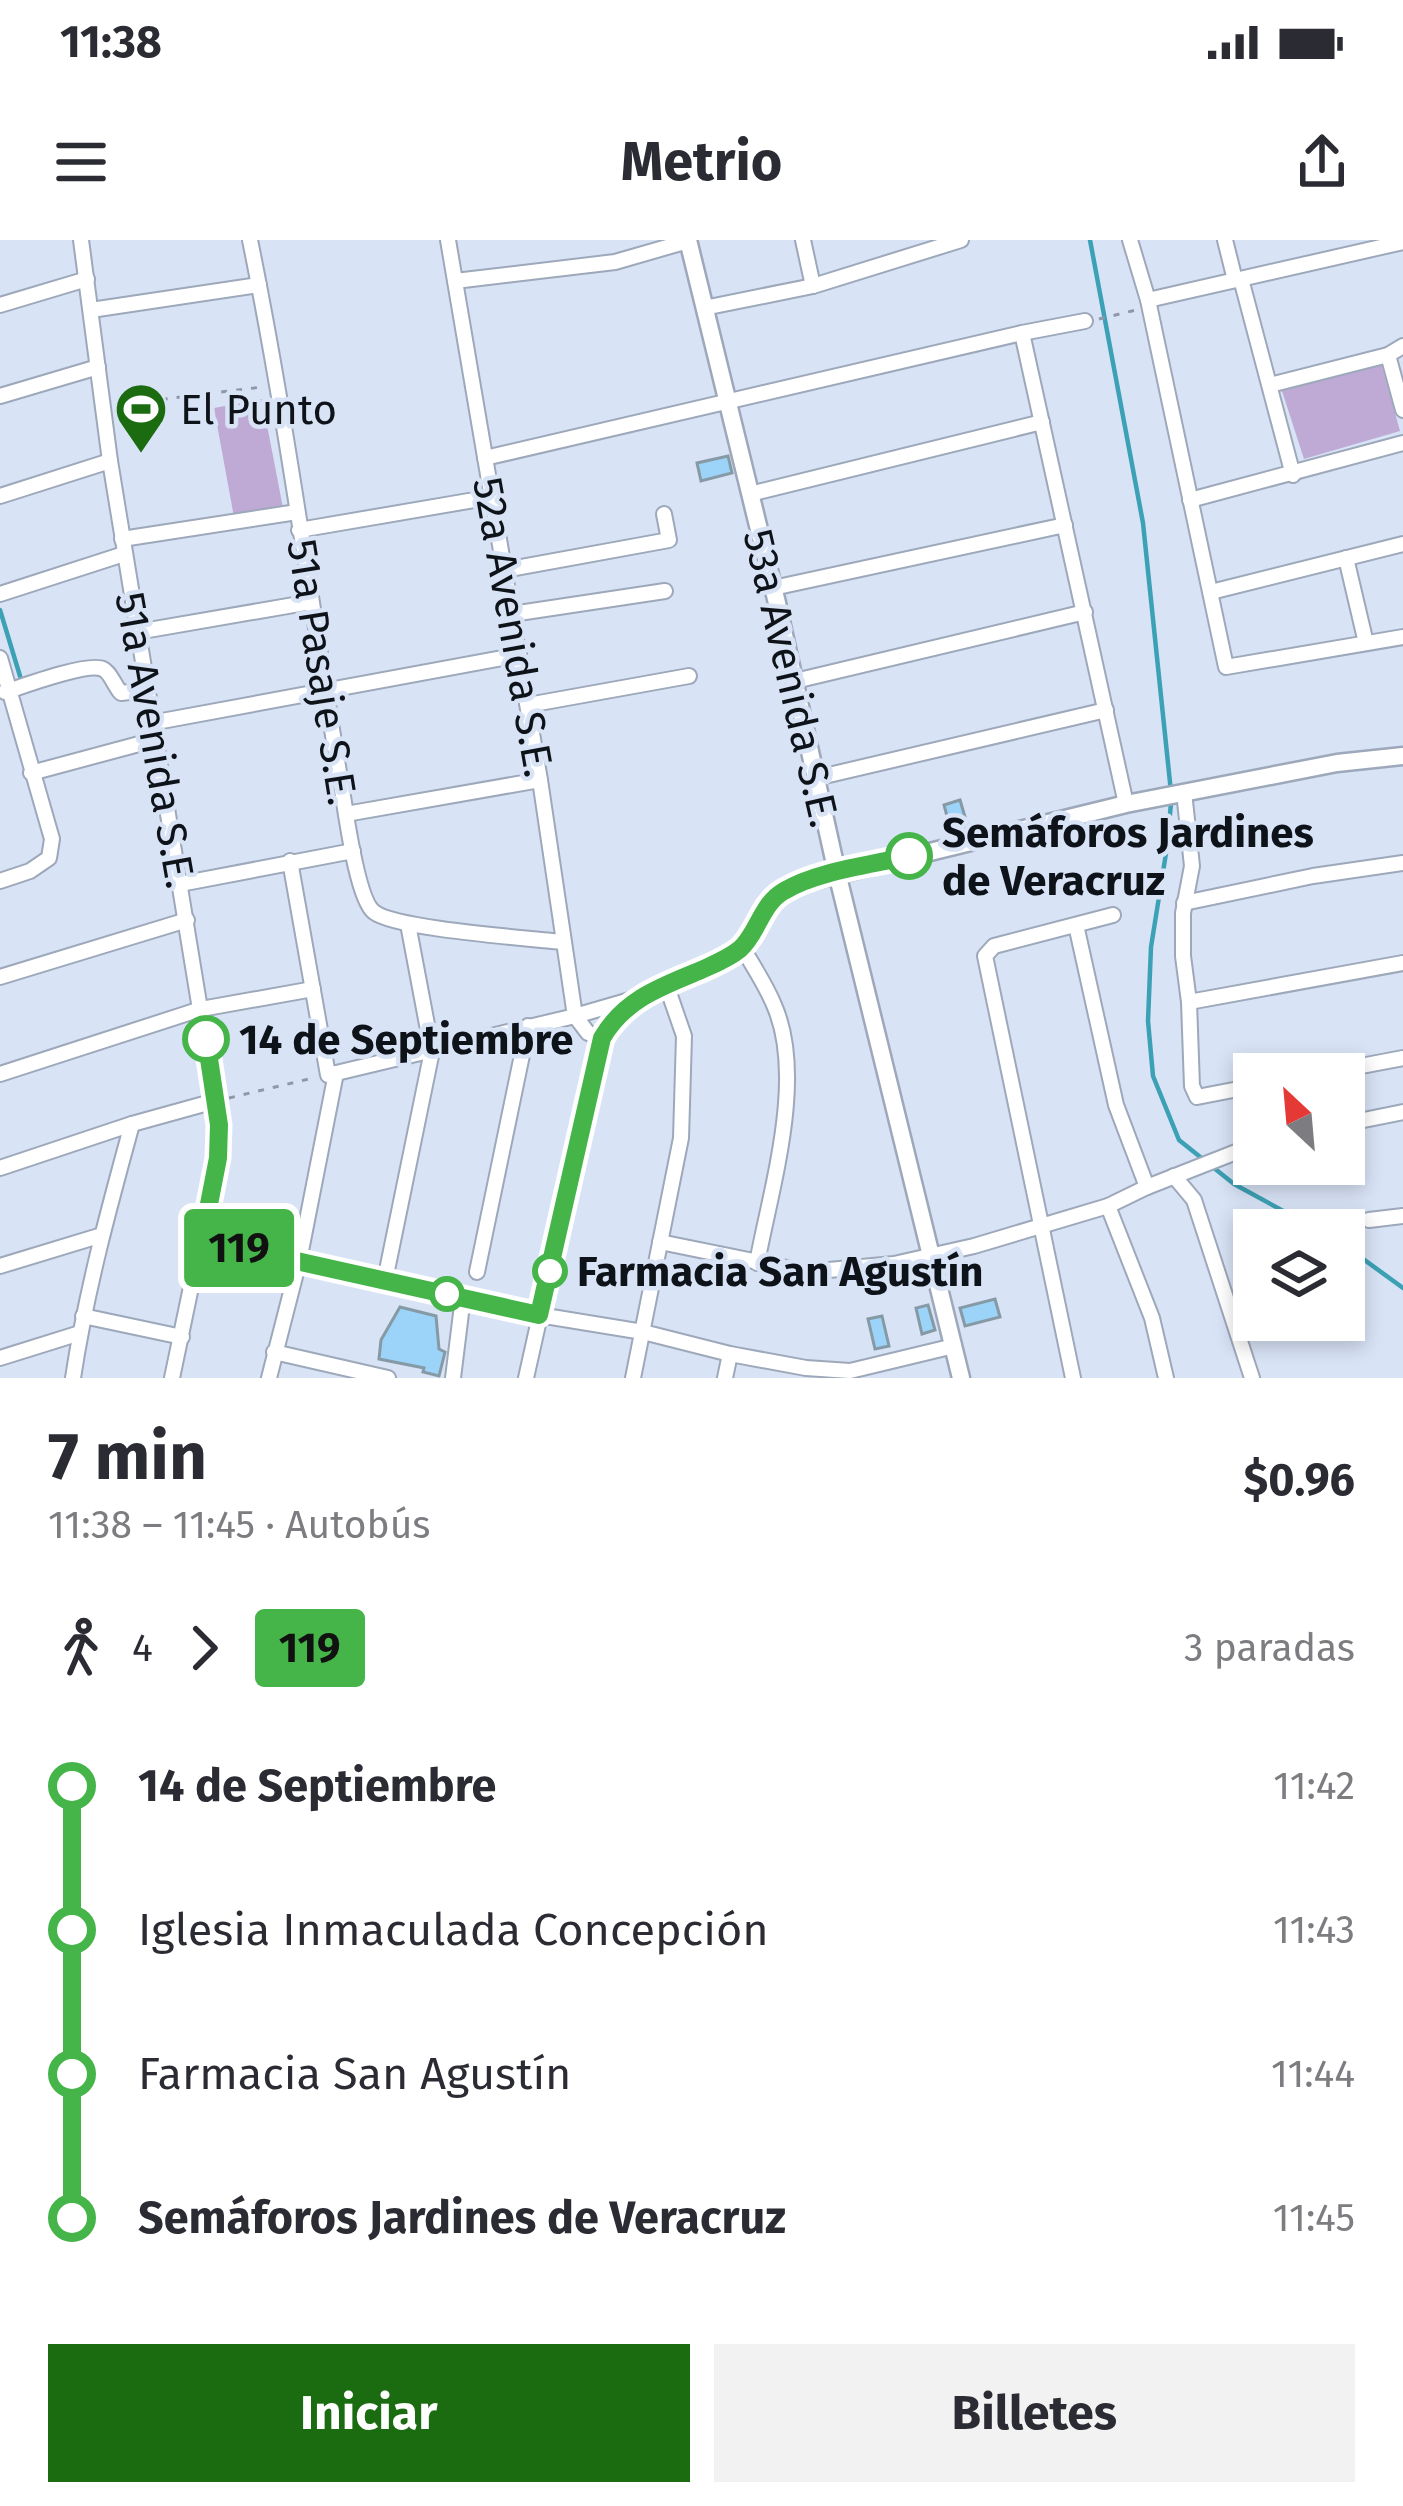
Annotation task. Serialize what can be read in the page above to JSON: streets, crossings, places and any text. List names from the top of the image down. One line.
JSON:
{"streets":{"street":["52a Avenida S.E.","51a Pasaje S.E.","53a Avenida S.E.","51a Avenida S.E."]},"crossings":[["52a Avenida S.E.","51a Pasaje S.E."]],"places":{"sports":["El Punto"],"other":["Semáforos Jardines de Veracruz","14 de Septiembre","Farmacia San Agustín"]},"lines":["bus line 119"],"north":"top left","page":{"status":"11:38","header":"Metrio","on_map":"119","heading":["7 min","11:38 – 11:45 · Autobús","$0.96"],"legs":["4","119","3 paradas"],"list":[{"name":"14 de Septiembre","value":"11:42"},{"name":"Iglesia Inmaculada Concepción","value":"11:43"},{"name":"Farmacia San Agustín","value":"11:44"},{"name":"Semáforos Jardines de Veracruz","value":"11:45"}],"buttons":["Iniciar","Billetes"]}}
